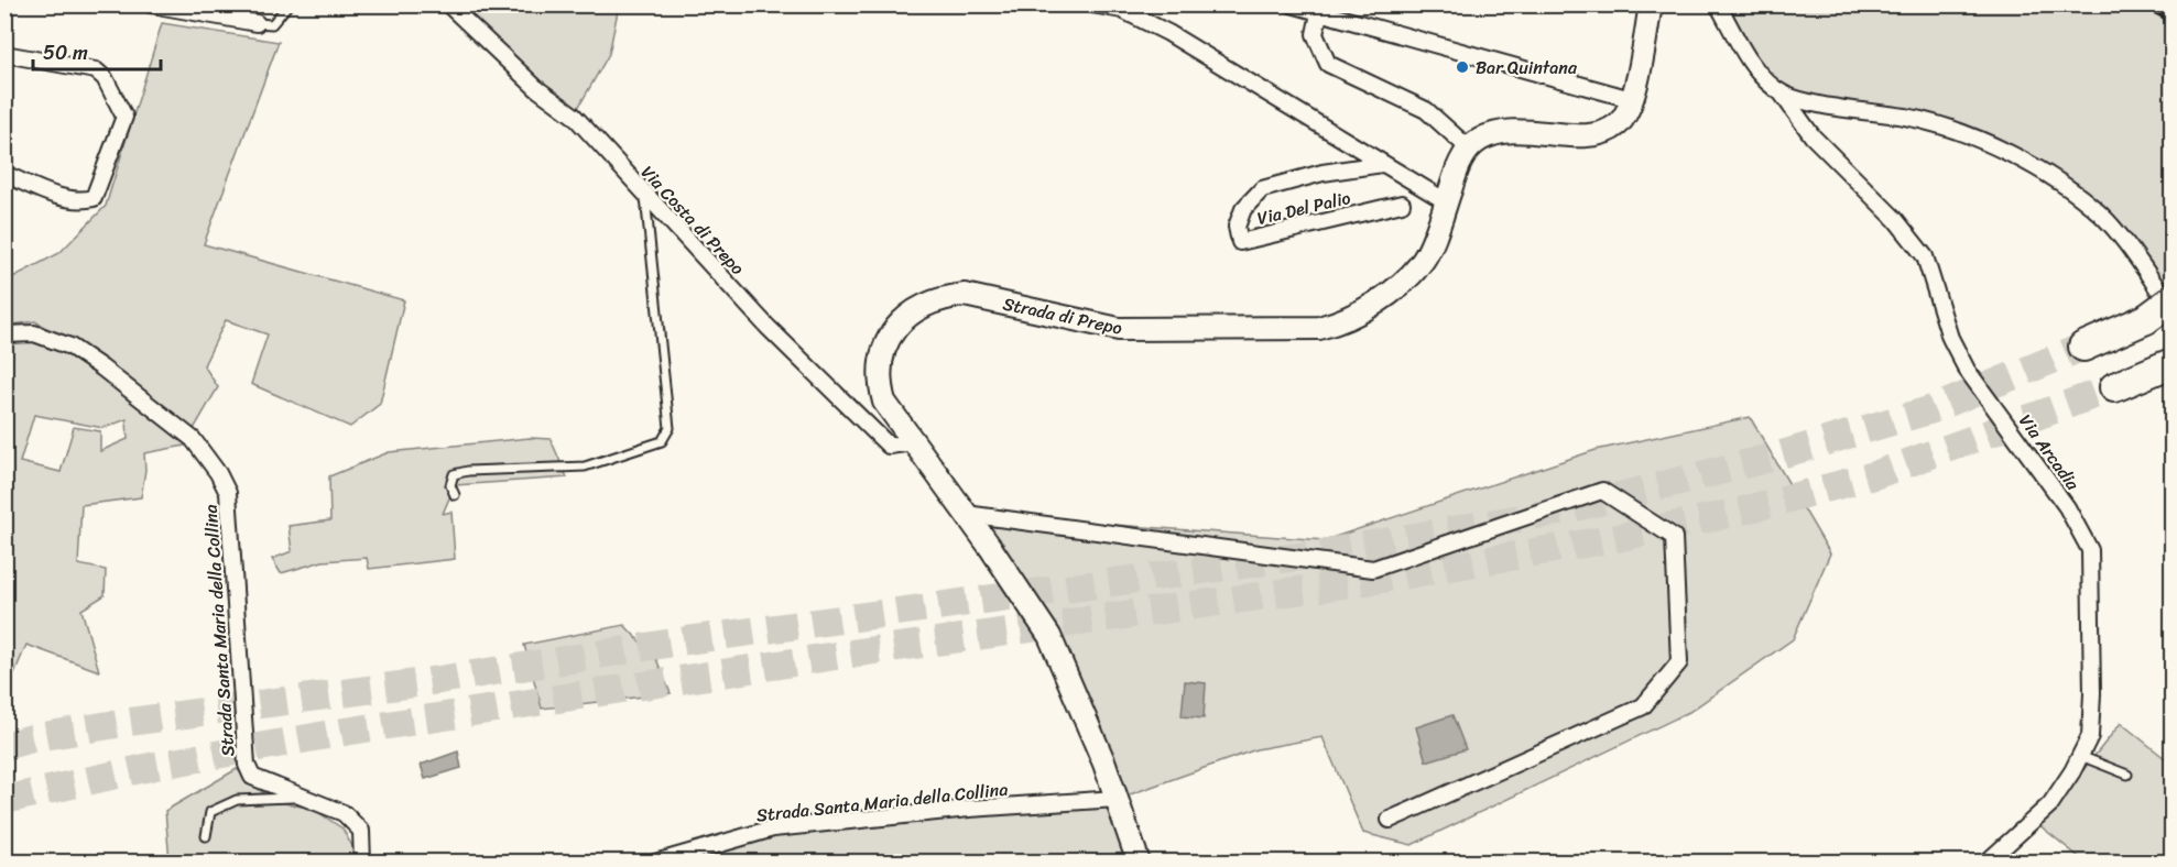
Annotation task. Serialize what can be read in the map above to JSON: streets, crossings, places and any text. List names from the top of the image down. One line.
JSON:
{"streets":{"street":["Via Del Palio","Via Costa di Prepo","Strada di Prepo","Via Arcadia","Strada Santa Maria della Collina"]},"crossings":[["Via Costa di Prepo","Strada di Prepo"],["Strada di Prepo","Strada Santa Maria della Collina"]],"places":["Bar Quintana"],"scale_bar":"50 m"}
